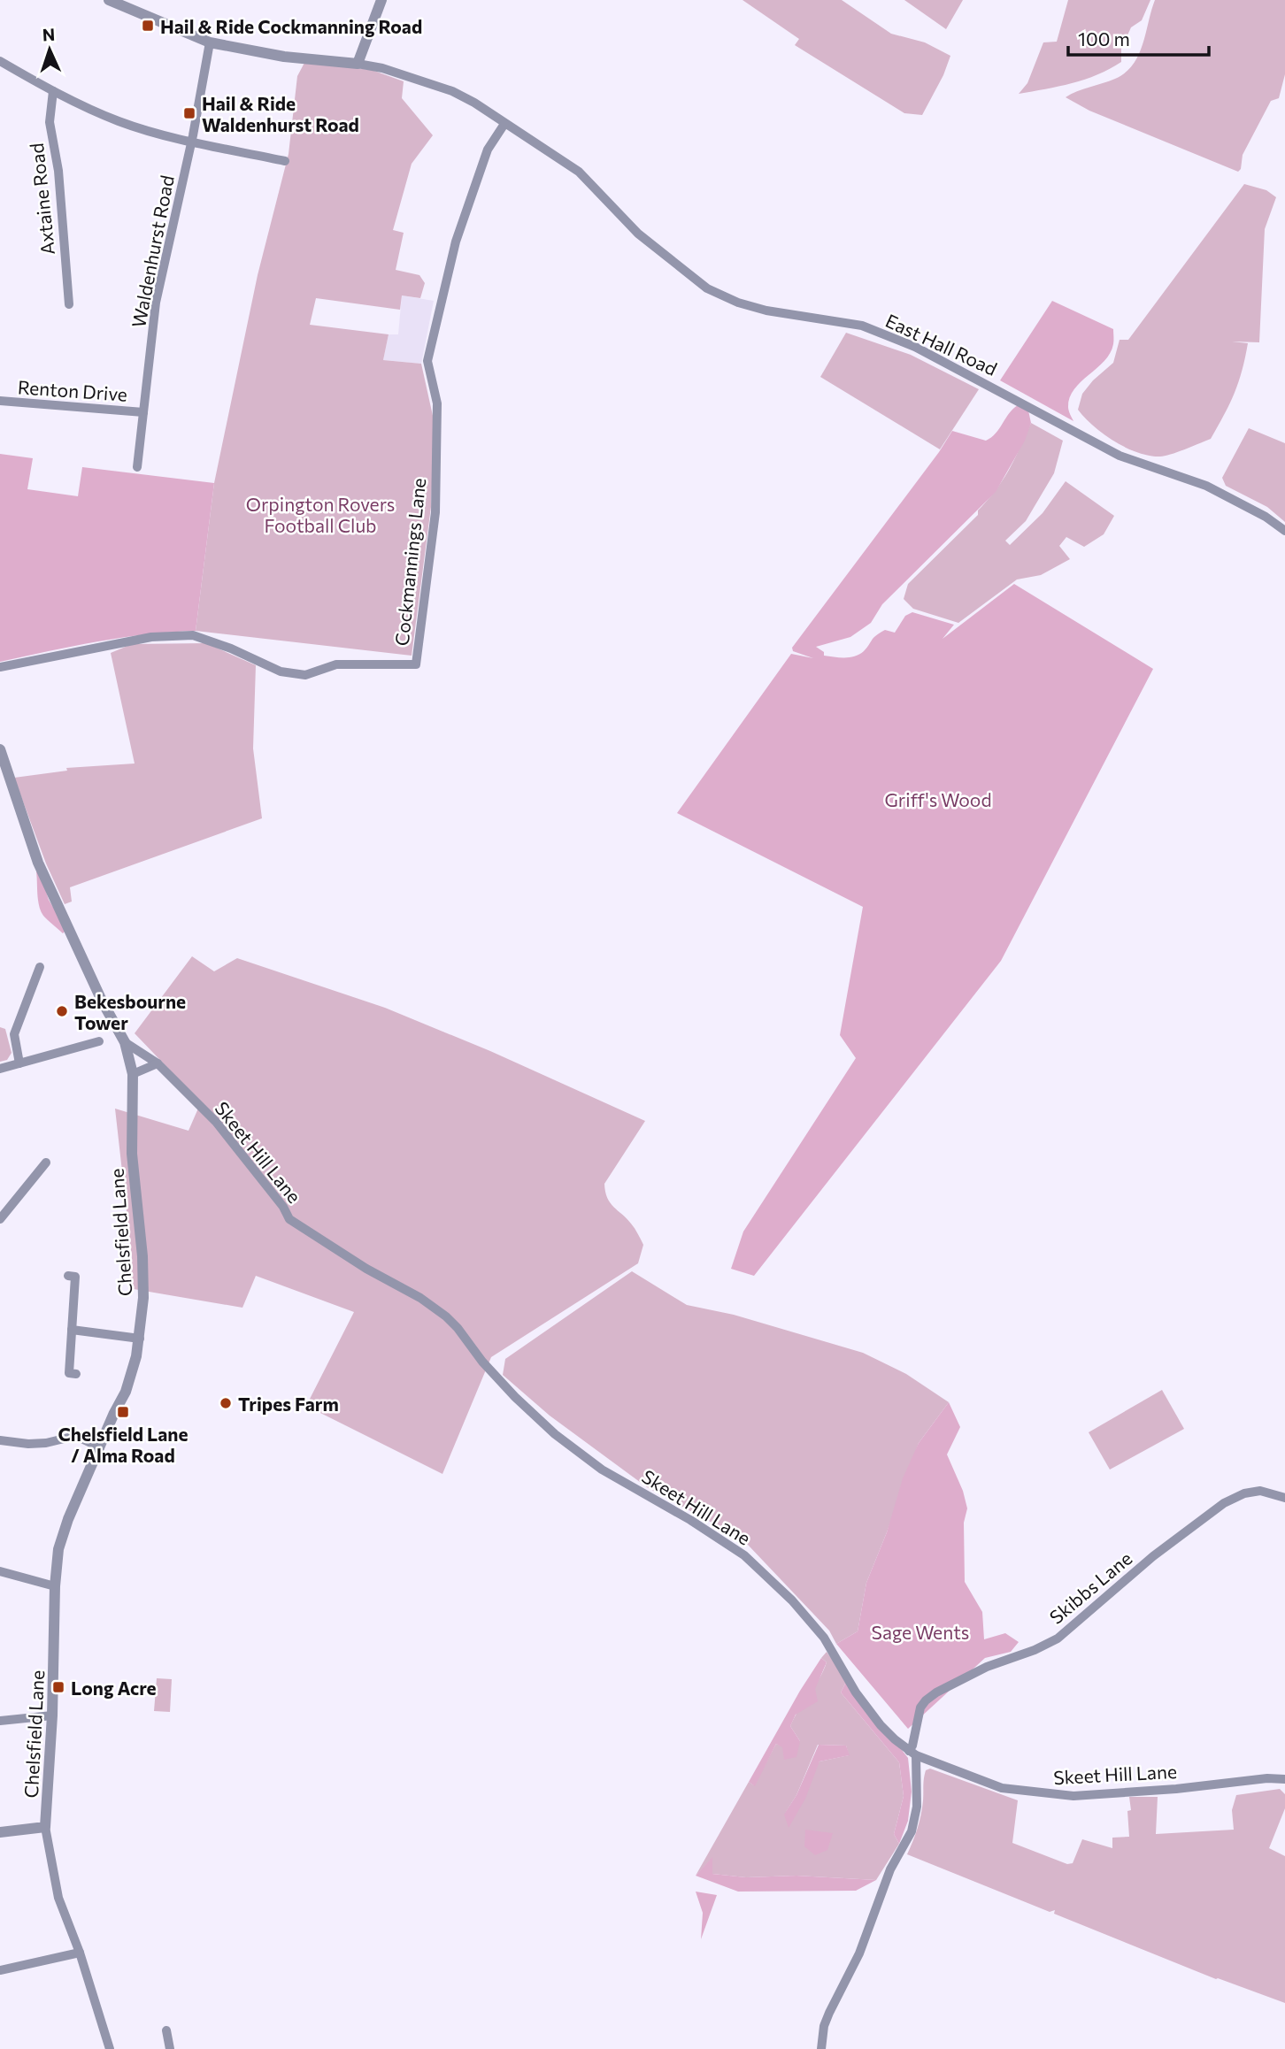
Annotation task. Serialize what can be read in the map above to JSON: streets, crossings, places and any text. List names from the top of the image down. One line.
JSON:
{"streets":{"street":["Axtaine Road","Waldenhurst Road","East Hall Road","Renton Drive","Cockmannings Lane","Skeet Hill Lane","Chelsfield Lane","Skibbs Lane"]},"crossings":[["Waldenhurst Road","Renton Drive"],["East Hall Road","Cockmannings Lane"],["Skeet Hill Lane","Chelsfield Lane"],["Skeet Hill Lane","Skibbs Lane"]],"parks":["Orpington Rovers Football Club","Griff's Wood","Sage Wents"],"places":{"transit":["Hail & Ride Cockmanning Road","Hail & Ride Waldenhurst Road","Chelsfield Lane / Alma Road","Long Acre"],"other":["Bekesbourne Tower","Tripes Farm"]},"scale_bar":"100 m","north":"top"}
